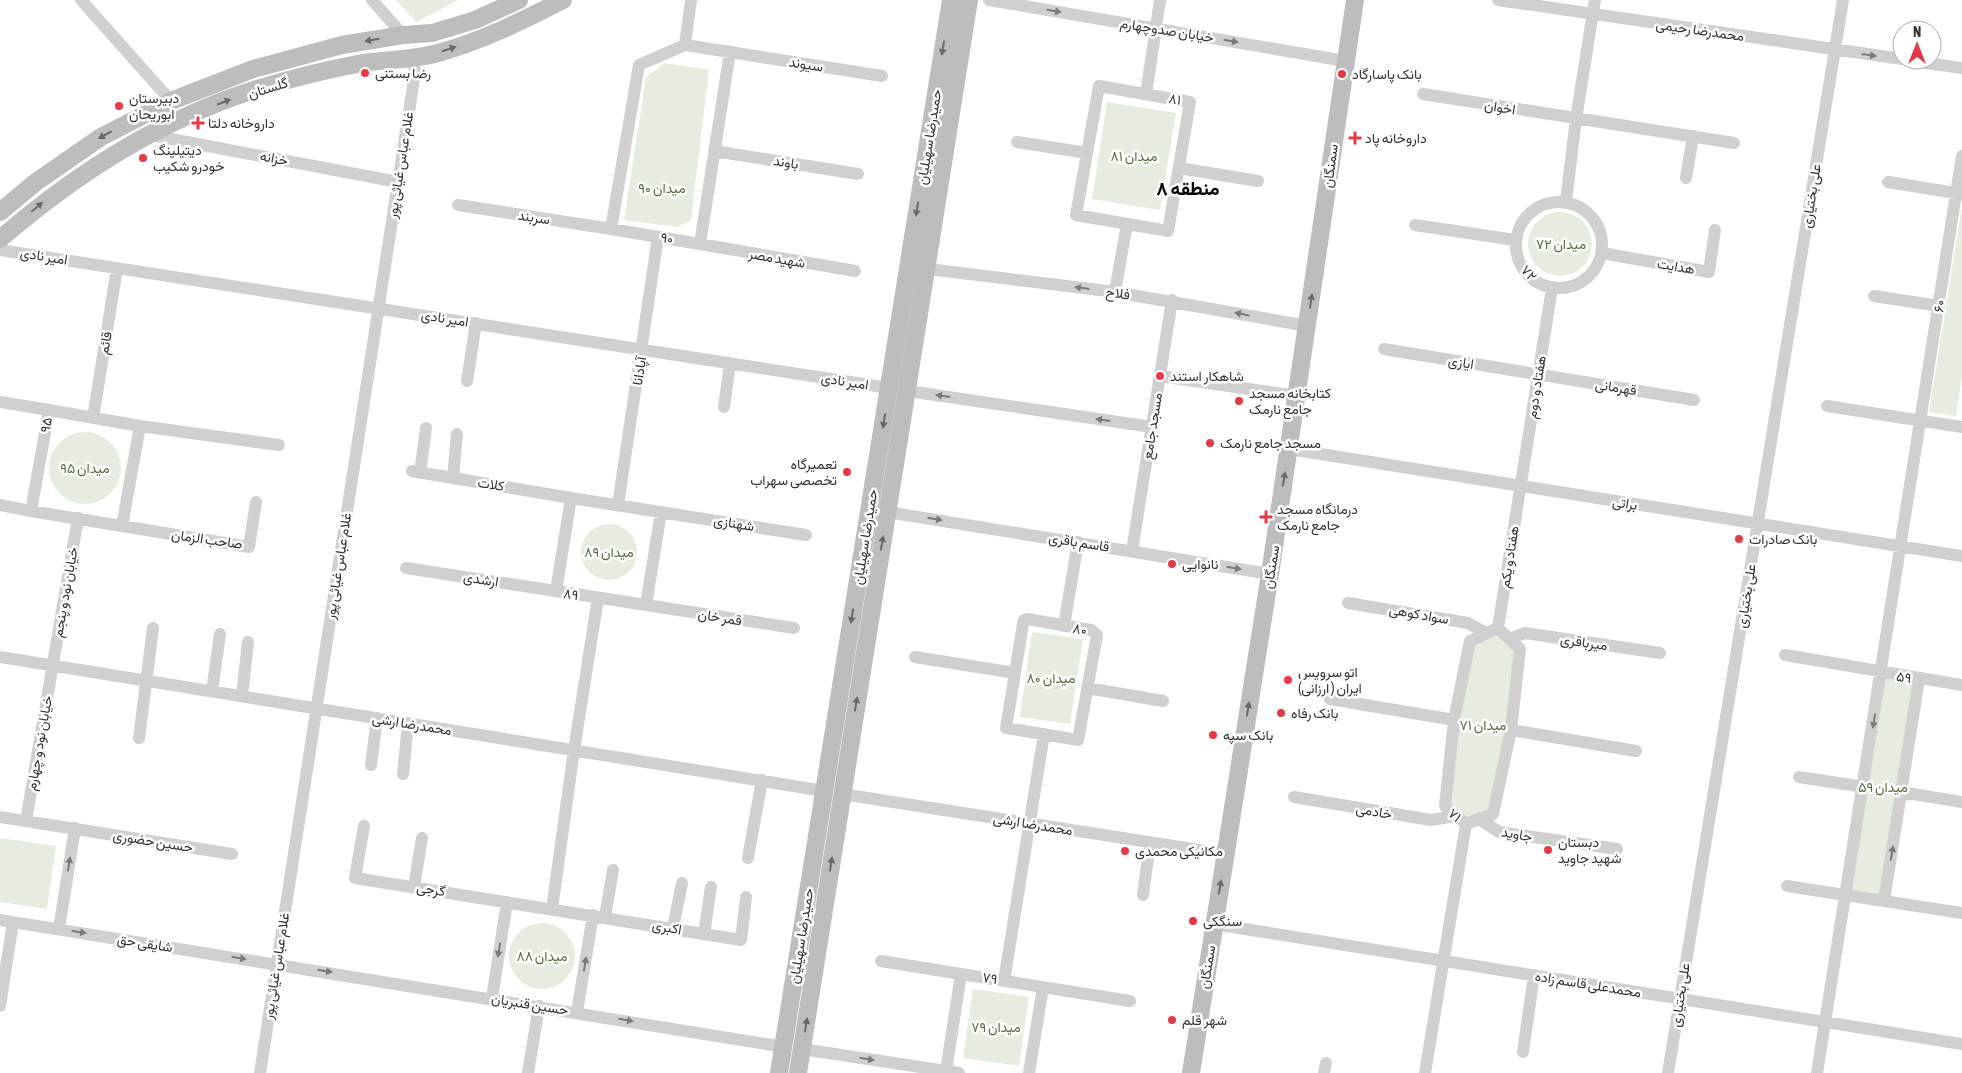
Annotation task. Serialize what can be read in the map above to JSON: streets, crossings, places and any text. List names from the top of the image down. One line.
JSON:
{"streets":{"main road":["گلستان","حمیدرضا سهیلیان","سمنگان"],"street":["خیابان صدوچهارم","محمدرضا رحیمی","سیوند","۸۱","اخوان","خزانه","باوند","غلام عباس غیاثی ‌پور","علی بختیاری","سربند","۹۰","امیر نادی","شهید مصر","هدایت","۷۲","فلاح","۶۰","قائم","ایازی","آپادانا","هفتاد و دوم","قهرمانی","۹۵","مسجد جامع","کلات","براتی","شهنازی","صاحب الزمان","قاسم باقری","هفتاد و یکم","ارشدی","خیابان نود و پنجم","۸۹","سواد کوهی","قمر خان","۸۰","میرباقری","۵۹","محمدرضا ارشی","خیابان نود و چهارم","خادمی","۷۱","جاوید","حسین حضوری","گرجی","اکبری","شایقی حق","۷۹","محمدعلی قاسم زاده","حسین قنبریان"]},"crossings":[["خیابان صدوچهارم","سمنگان"],["محمدرضا رحیمی","علی بختیاری"],["گلستان","خزانه"],["گلستان","غلام عباس غیاثی ‌پور"],["حمیدرضا سهیلیان","امیر نادی"],["حمیدرضا سهیلیان","فلاح"],["حمیدرضا سهیلیان","قاسم باقری"],["حمیدرضا سهیلیان","محمدرضا ارشی"],["حمیدرضا سهیلیان","حسین قنبریان"],["خزانه","غلام عباس غیاثی ‌پور"],["غلام عباس غیاثی ‌پور","امیر نادی"],["غلام عباس غیاثی ‌پور","محمدرضا ارشی"],["غلام عباس غیاثی ‌پور","شایقی حق"],["غلام عباس غیاثی ‌پور","حسین قنبریان"],["سمنگان","فلاح"],["سمنگان","براتی"],["سمنگان","قاسم باقری"],["سمنگان","محمدرضا ارشی"],["سمنگان","محمدعلی قاسم زاده"],["علی بختیاری","براتی"],["علی بختیاری","محمدعلی قاسم زاده"],["سربند","۹۰"],["۹۰","شهید مصر"],["۹۰","آپادانا"],["امیر نادی","قائم"],["امیر نادی","آپادانا"],["هدایت","۷۲"],["هدایت","هفتاد و دوم"],["۷۲","هفتاد و دوم"],["فلاح","مسجد جامع"],["۶۰","براتی"],["۶۰","۵۹"],["قائم","۹۵"],["ایازی","هفتاد و دوم"],["ایازی","قهرمانی"],["هفتاد و دوم","قهرمانی"],["هفتاد و دوم","براتی"],["هفتاد و دوم","هفتاد و یکم"],["مسجد جامع","قاسم باقری"],["کلات","۸۹"],["براتی","هفتاد و یکم"],["هفتاد و یکم","سواد کوهی"],["هفتاد و یکم","۷۱"],["ارشدی","۸۹"],["خیابان نود و پنجم","محمدرضا ارشی"],["خیابان نود و پنجم","خیابان نود و چهارم"],["۸۹","قمر خان"],["سواد کوهی","۷۱"],["میرباقری","۷۱"],["۵۹","محمدعلی قاسم زاده"],["محمدرضا ارشی","خیابان نود و چهارم"],["خیابان نود و چهارم","حسین حضوری"],["خادمی","۷۱"],["۷۱","جاوید"],["گرجی","اکبری"],["شایقی حق","حسین قنبریان"]],"one_way":["خیابان صدوچهارم","سمنگان","قاسم باقری","شایقی حق","حسین قنبریان"],"districts":["منطقه ۸"],"parks":["میدان ۸۱","میدان ۹۰","میدان ۷۲","میدان ۹۵","میدان ۸۹","میدان ۸۰","میدان ۷۱","میدان ۵۹","میدان ۸۸","میدان ۷۹"],"places":{"other":["رضا بستنی","بانک پاسارگاد","دبیرستان ابوریحان","دیتیلینگ خودرو شکیب","شاهکار استند","کتابخانه مسجد جامع نارمک","مسجد جامع نارمک","تعمیرگاه تخصصی سهراب","بانک صادرات","نانوایی","اتو سرویس ایران ( ارزانی)","بانک رفاه","بانک سپه","دبستان شهید جاوید","مکانیکی محمدی","سنگکی","شهر قلم"],"health":["داروخانه دلتا","داروخانه پاد","درمانگاه مسجد جامع نارمک"]},"north":"top"}
